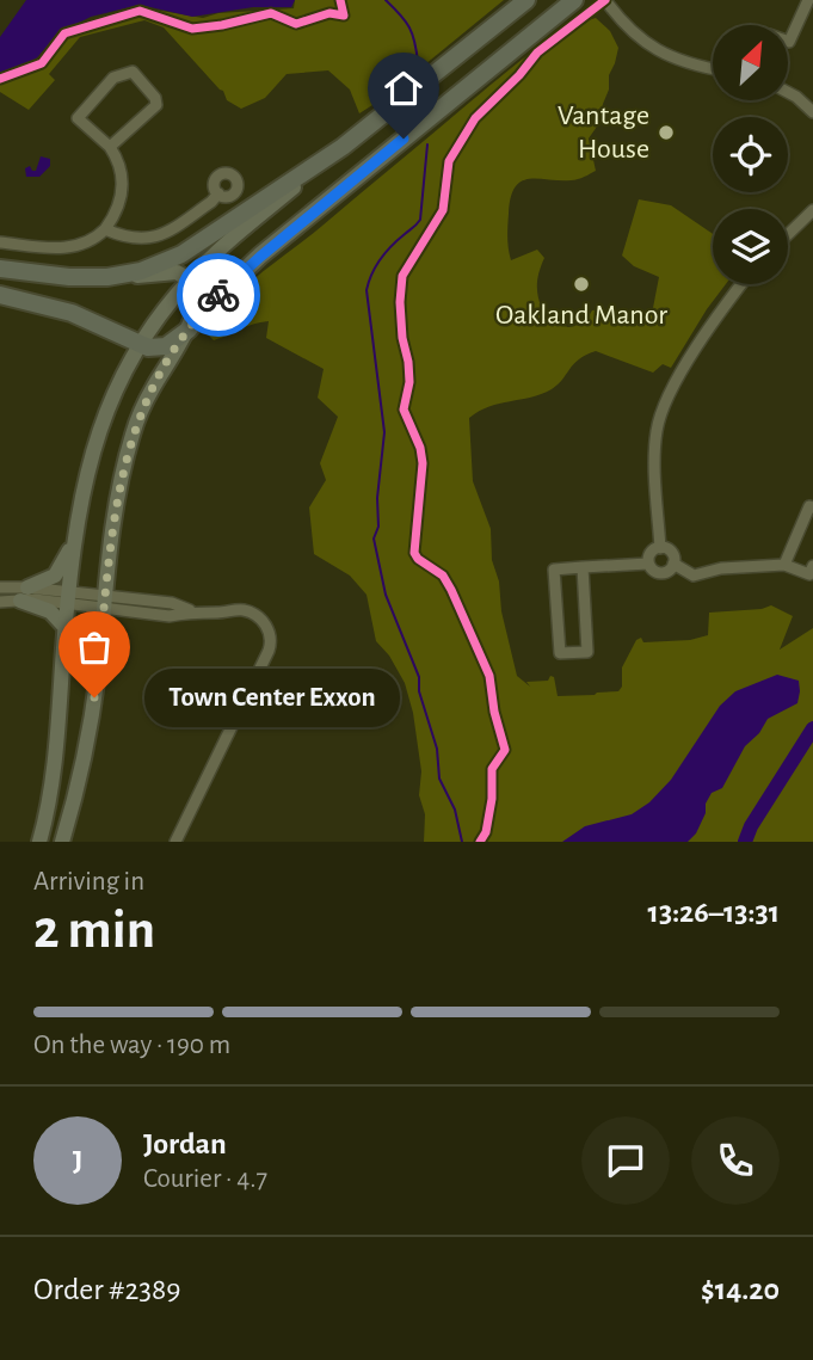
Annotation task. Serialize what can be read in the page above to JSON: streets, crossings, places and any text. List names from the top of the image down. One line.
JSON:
{"places":["Vantage House","Oakland Manor","Town Center Exxon"],"north":"top right","page":{"bubble":"Town Center Exxon","heading":["2 min","Arriving in","13:26–13:31"],"panel":["Jordan","Courier · 4.7","Order #2389","$14.20"],"bar":"On the way · 190 m","round":"J"}}
